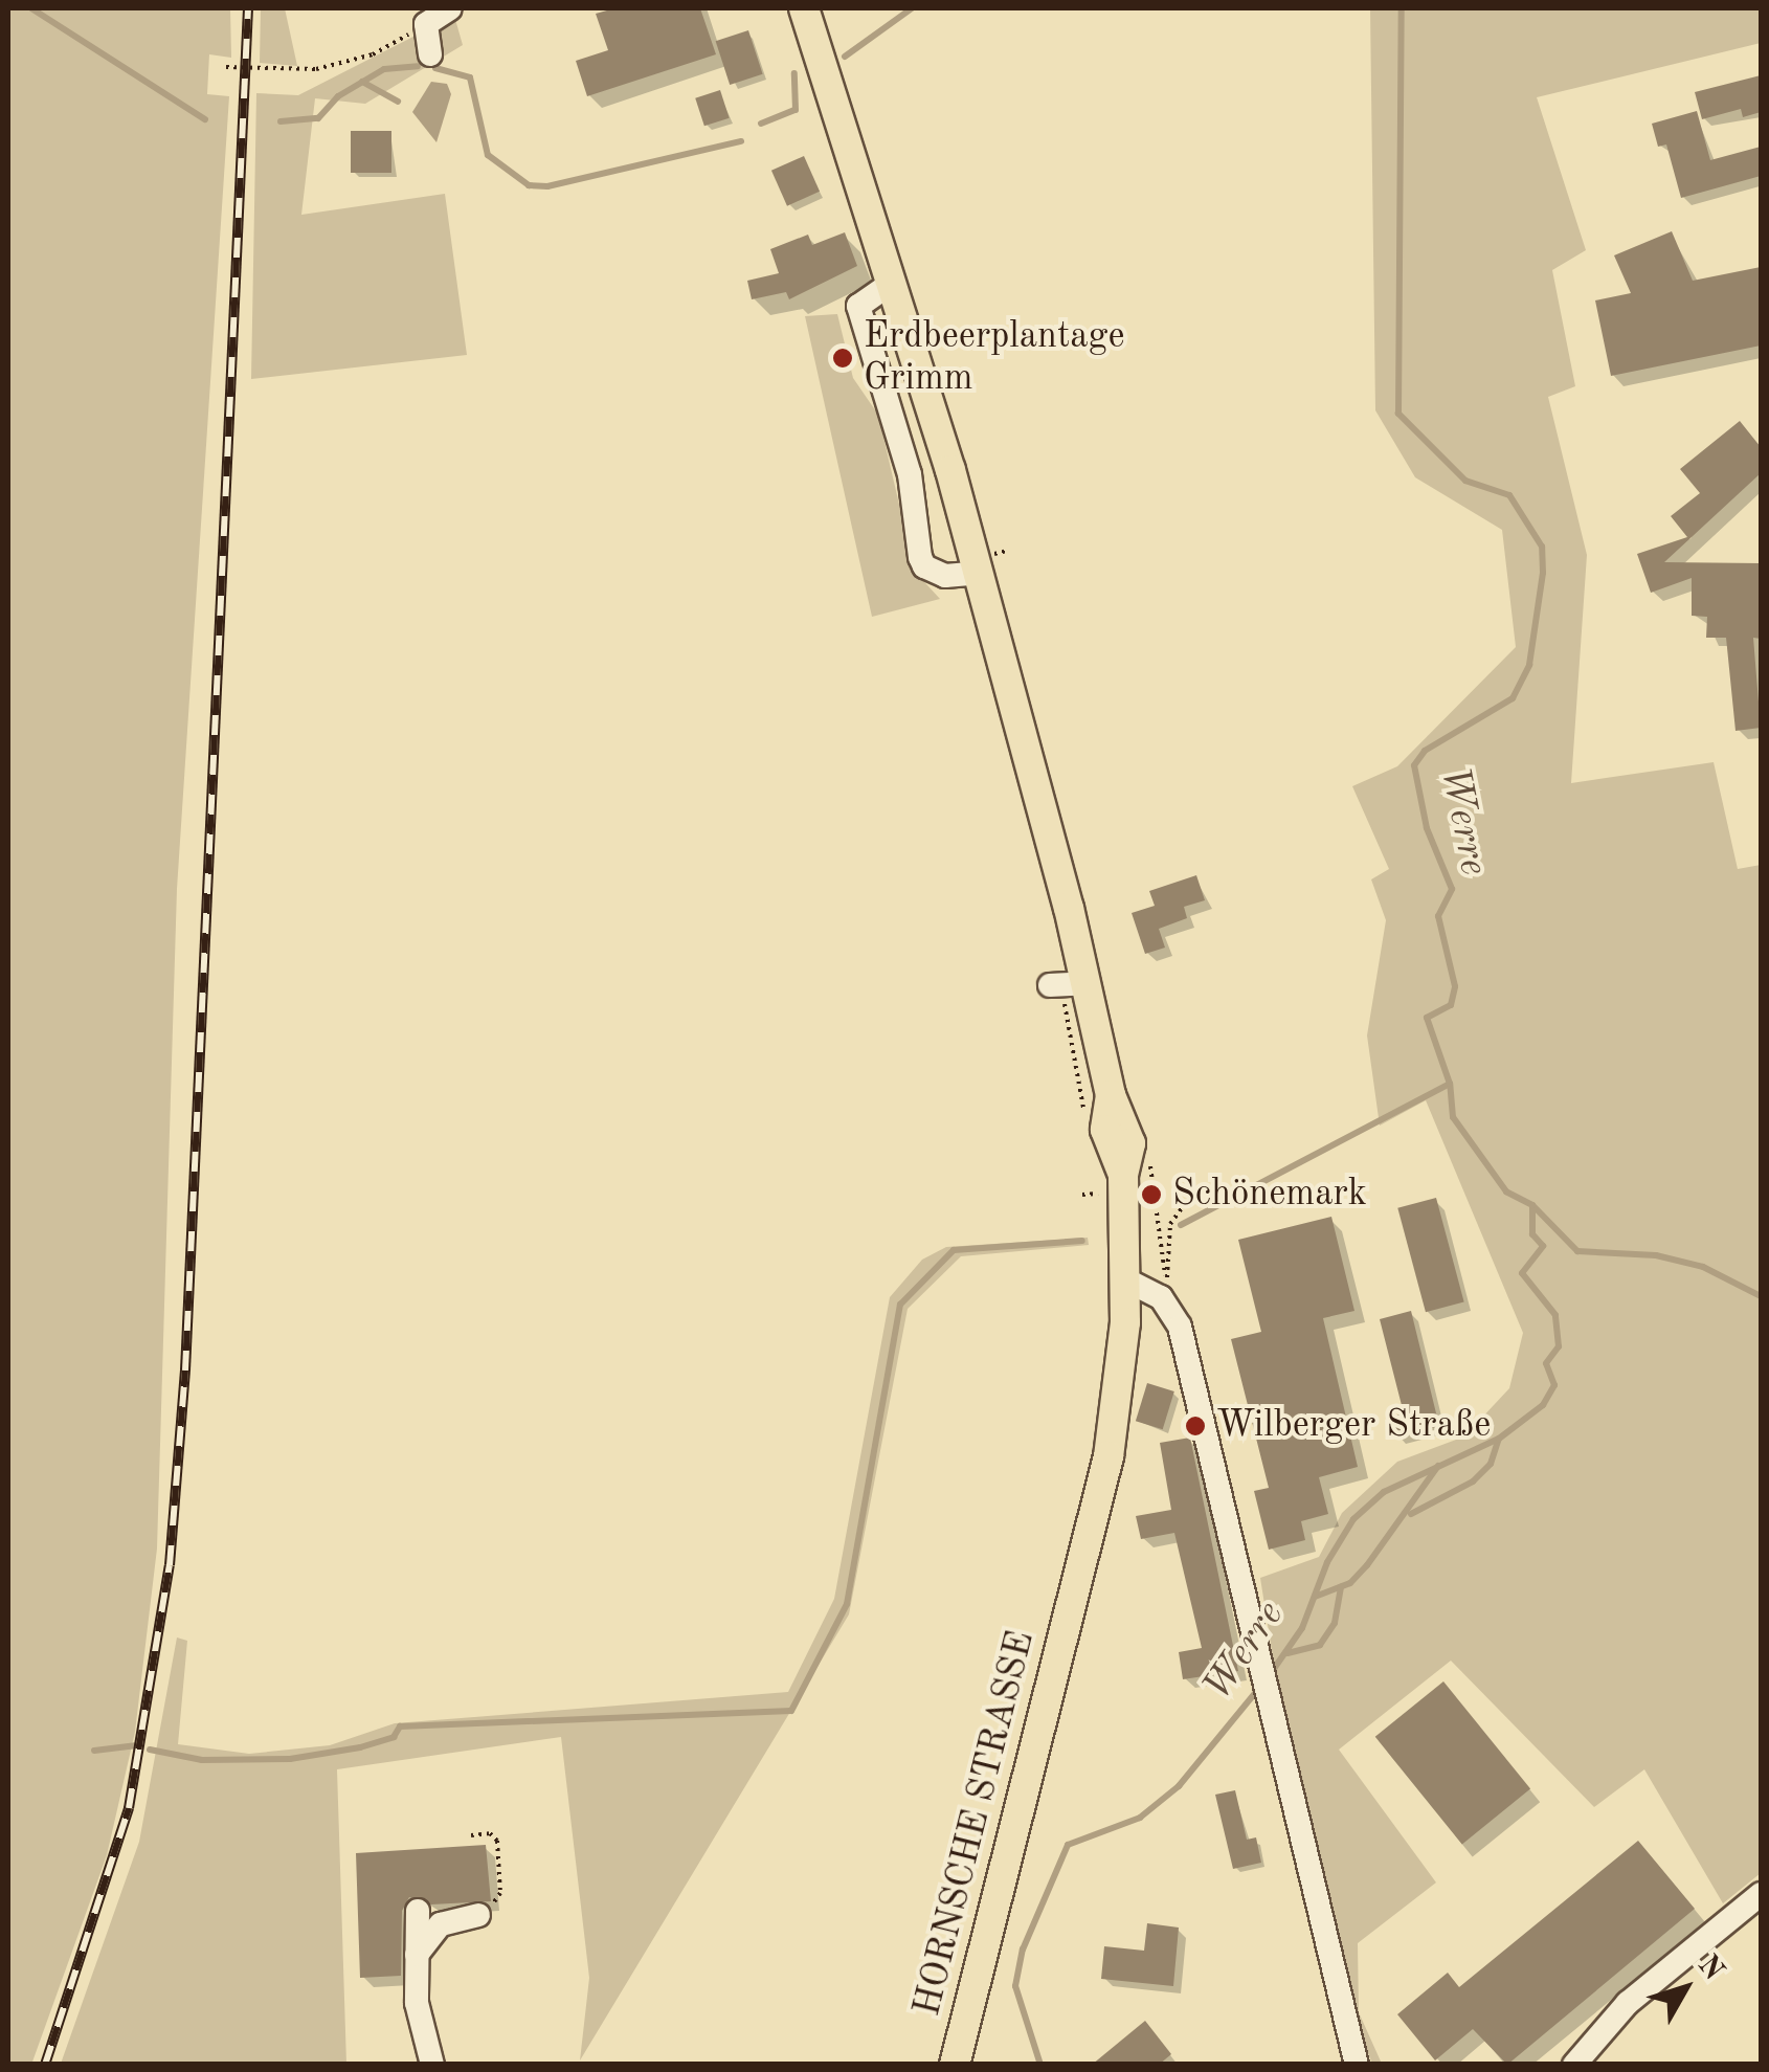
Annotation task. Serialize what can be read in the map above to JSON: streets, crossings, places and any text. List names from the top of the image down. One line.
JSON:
{"streets":{"main road":["HORNSCHE STRASSE"]},"water":["Werre"],"places":["Erdbeerplantage Grimm","Schönemark","Wilberger Straße"],"north":"top right"}
